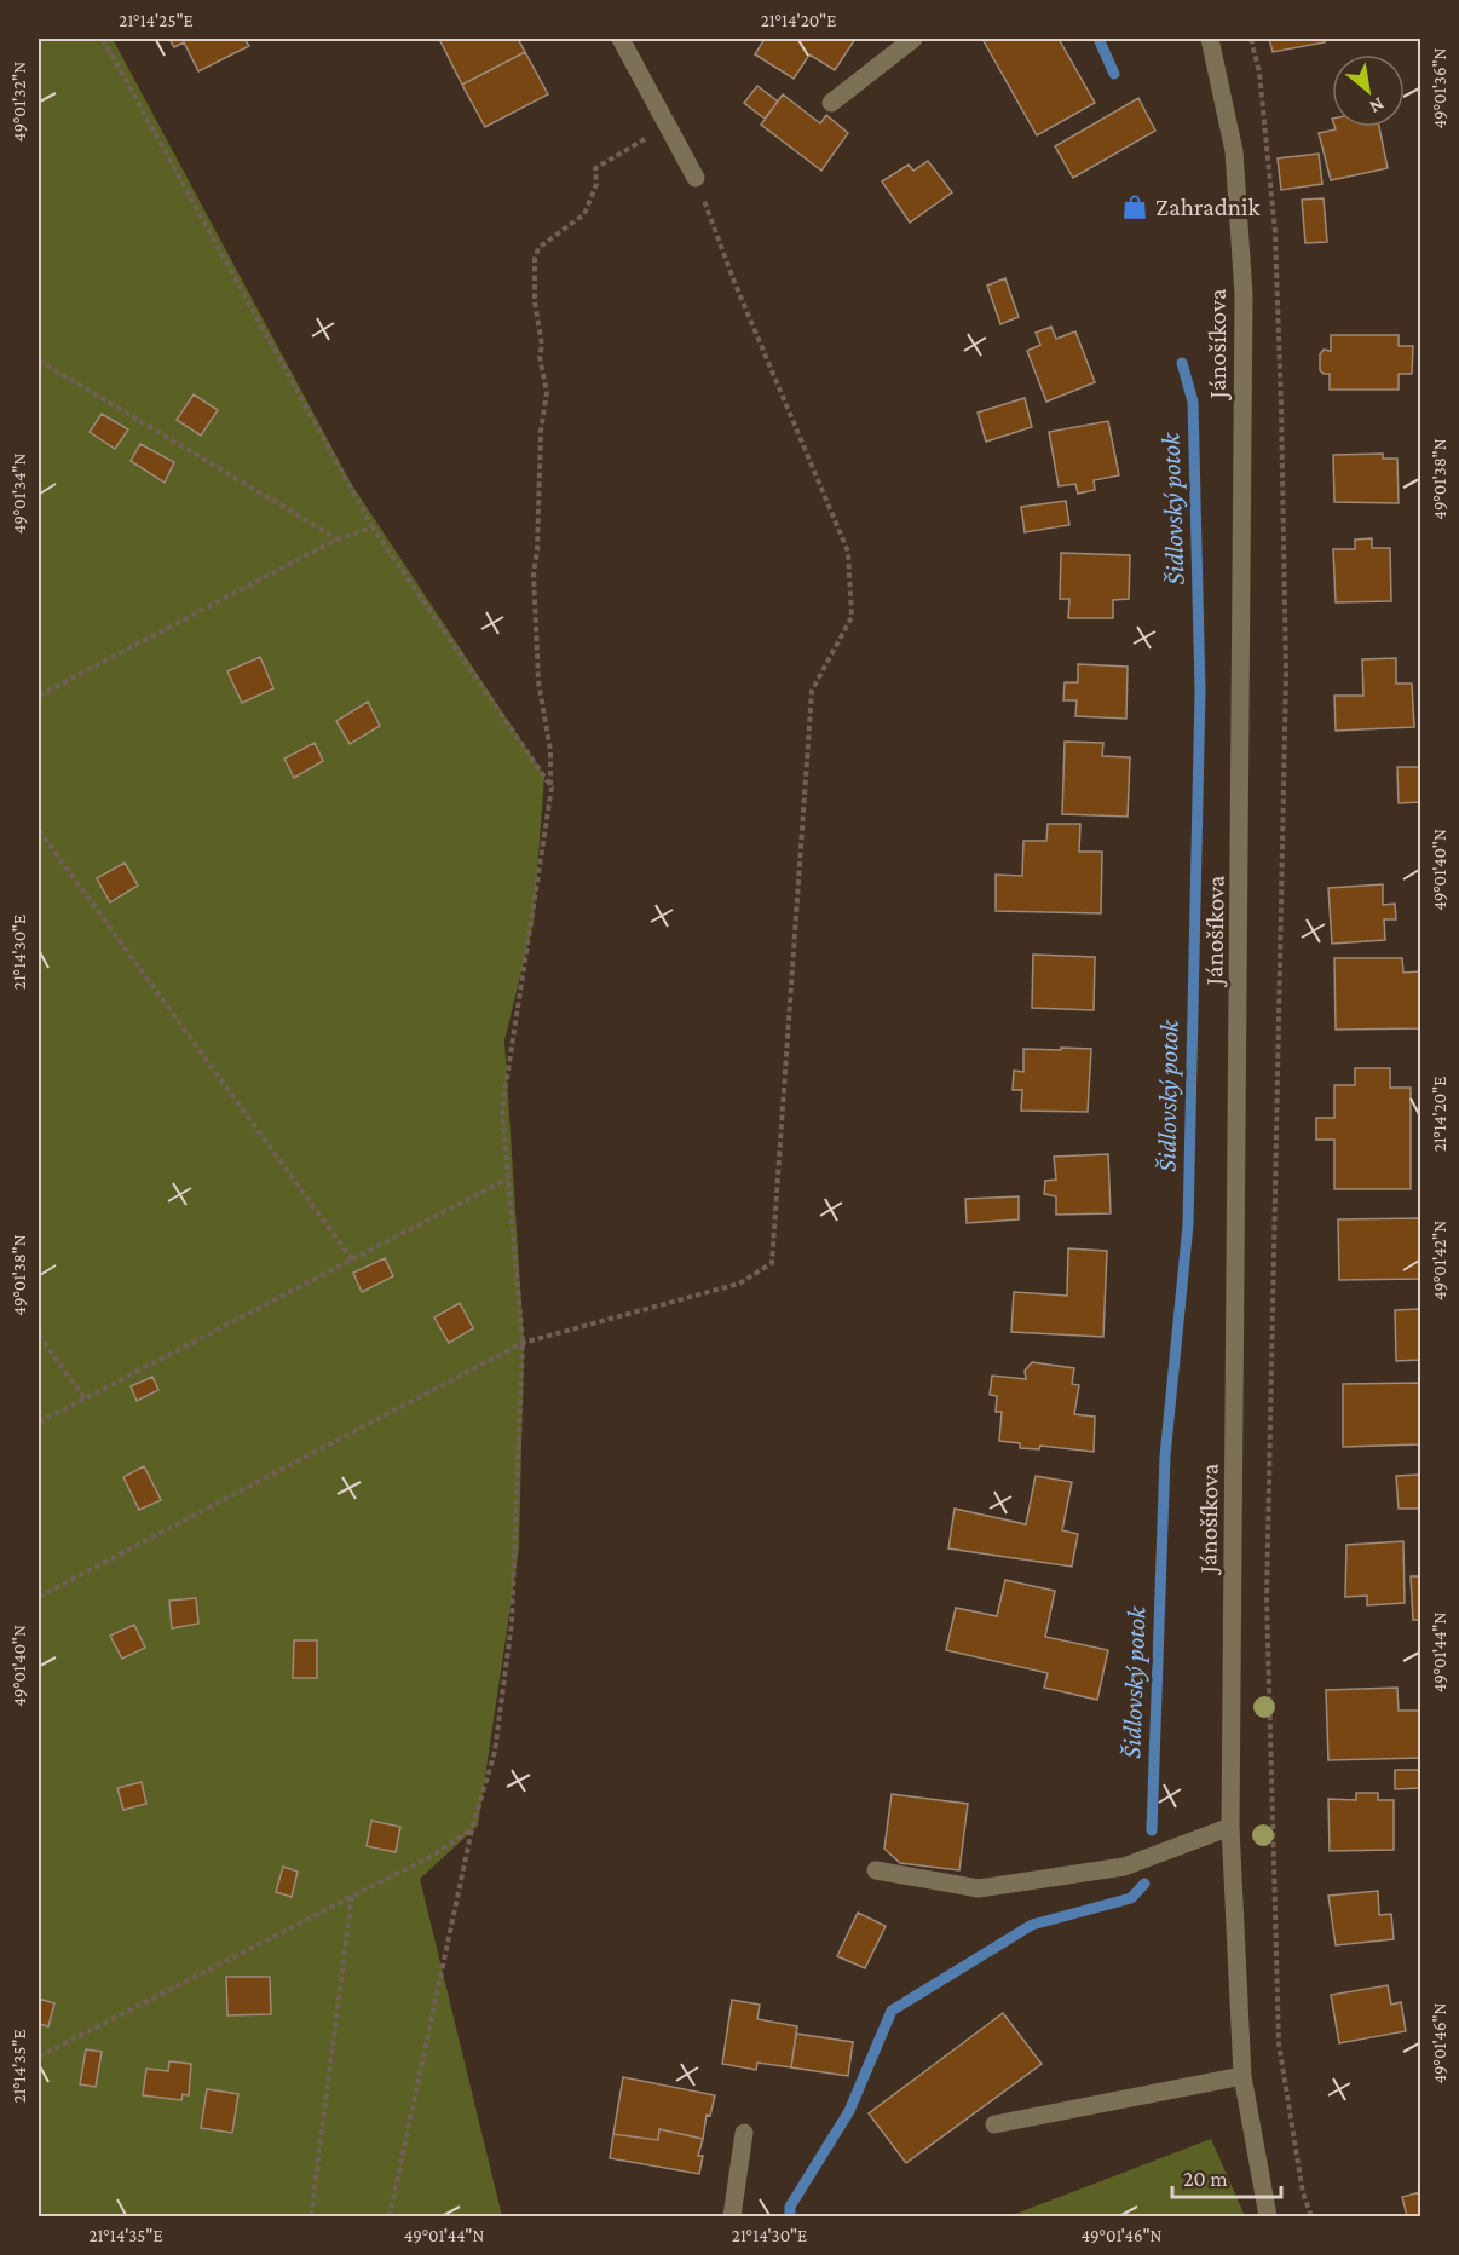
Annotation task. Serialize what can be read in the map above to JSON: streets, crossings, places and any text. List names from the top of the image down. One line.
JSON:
{"streets":{"street":["Jánošíkova"]},"water":["Šidlovský potok"],"places":{"shop":["Zahradnik"]},"scale_bar":"20 m","north":"bottom right","coordinates":["21°14'25\"E","21°14'20\"E","49°01'36\"N","49°01'32\"N","49°01'38\"N","49°01'34\"N","49°01'40\"N","21°14'30\"E","49°01'42\"N","49°01'44\"N","49°01'46\"N","21°14'35\"E"]}
